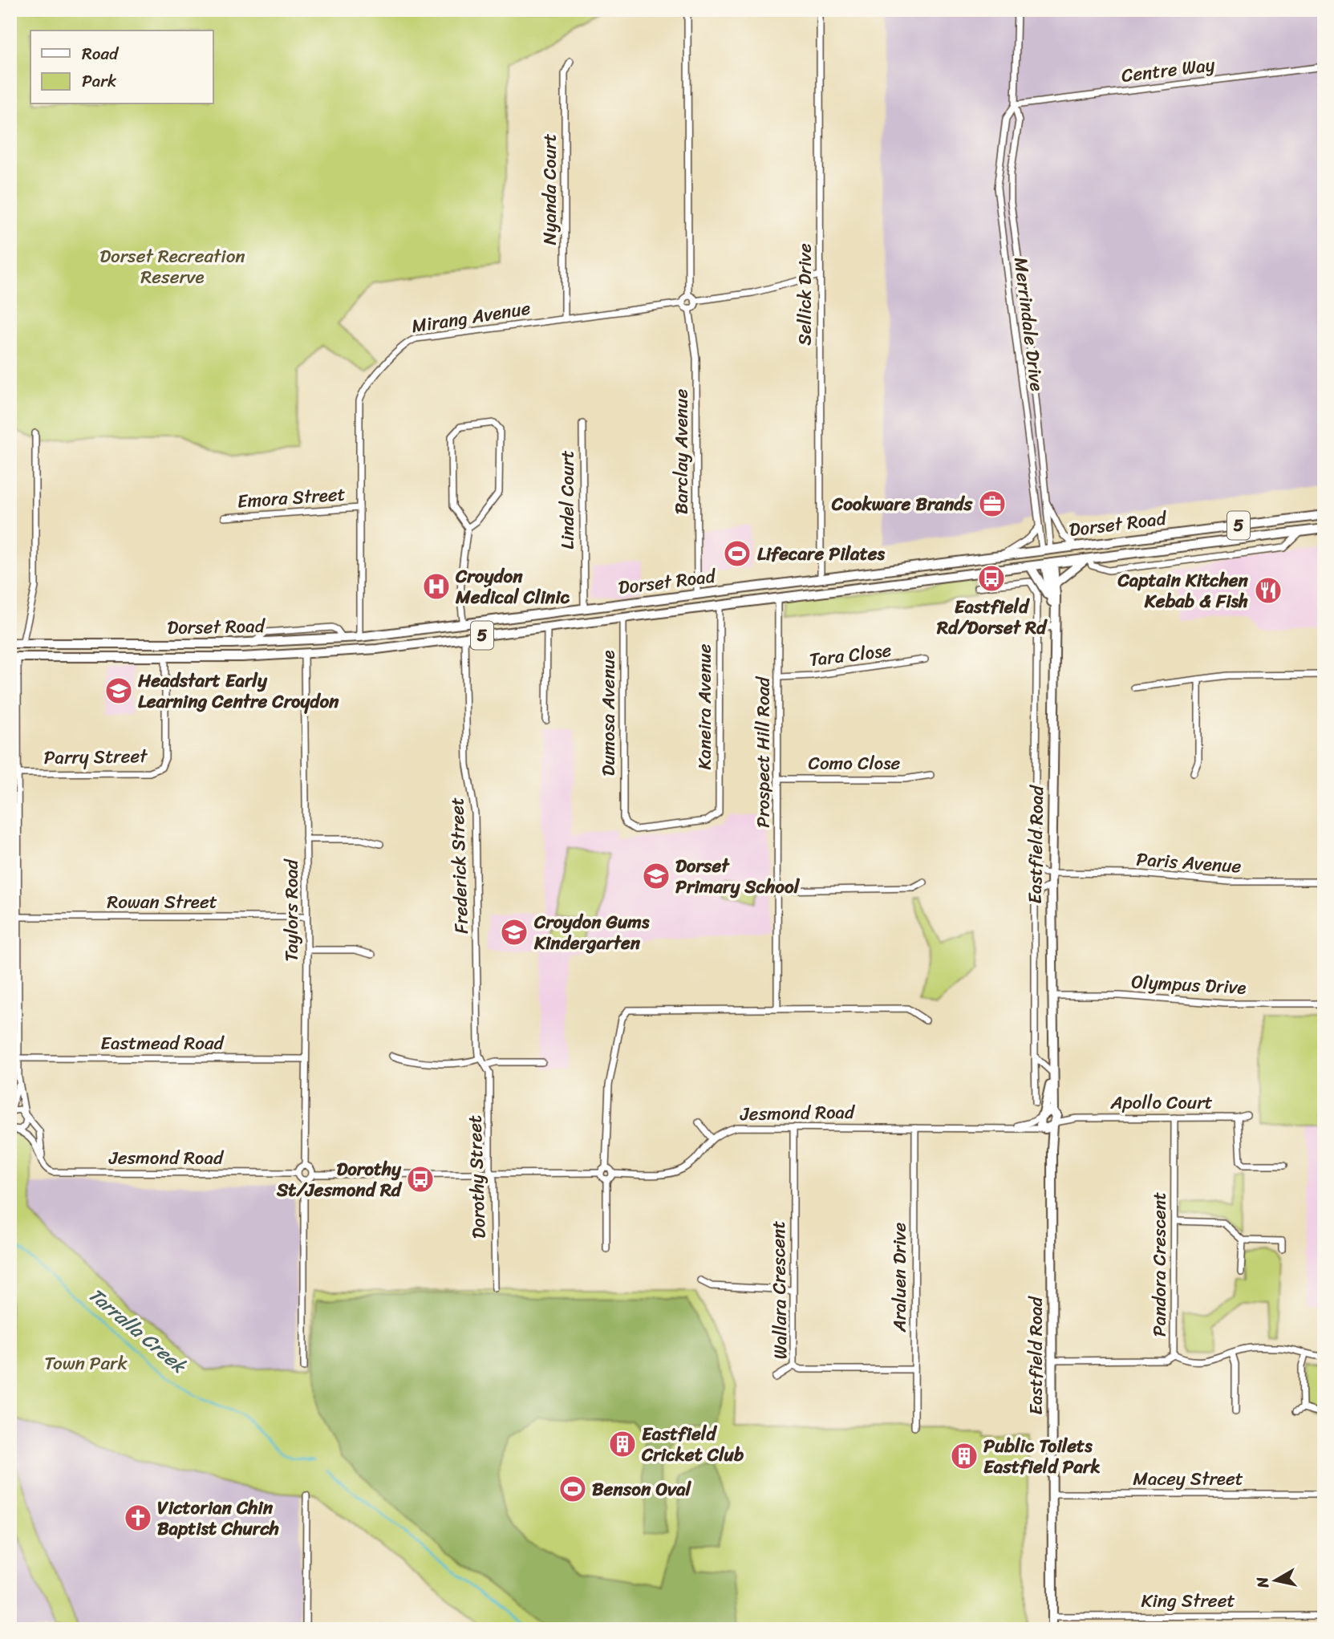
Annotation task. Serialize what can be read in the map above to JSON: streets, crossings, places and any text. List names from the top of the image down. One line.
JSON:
{"streets":{"main road":["Dorset Road","5","Eastfield Road"],"street":["Centre Way","Nyanda Court","Sellick Drive","Mirang Avenue","Merrindale Drive","Barclay Avenue","Emora Street","Lindel Court","Tara Close","Kaneira Avenue","Dumosa Avenue","Prospect Hill Road","Parry Street","Como Close","Paris Avenue","Frederick Street","Rowan Street","Taylors Road","Olympus Drive","Eastmead Road","Apollo Court","Jesmond Road","Dorothy Street","Pandora Crescent","Araluen Drive","Wallara Crescent","Macey Street","King Street"]},"crossings":[["Centre Way","Merrindale Drive"],["Nyanda Court","Mirang Avenue"],["Sellick Drive","Dorset Road"],["Mirang Avenue","Emora Street"],["Mirang Avenue","Dorset Road"],["Merrindale Drive","Dorset Road"],["Merrindale Drive","Eastfield Road"],["Barclay Avenue","Dorset Road"],["Lindel Court","Dorset Road"],["Dorset Road","Kaneira Avenue"],["Dorset Road","Dumosa Avenue"],["Dorset Road","Prospect Hill Road"],["Dorset Road","Parry Street"],["Dorset Road","Eastfield Road"],["Dorset Road","Frederick Street"],["Dorset Road","Taylors Road"],["Tara Close","Prospect Hill Road"],["Kaneira Avenue","Dumosa Avenue"],["Prospect Hill Road","Como Close"],["Eastfield Road","Paris Avenue"],["Eastfield Road","Olympus Drive"],["Eastfield Road","Apollo Court"],["Eastfield Road","Jesmond Road"],["Eastfield Road","Pandora Crescent"],["Eastfield Road","Macey Street"],["Eastfield Road","King Street"],["Rowan Street","Taylors Road"],["Taylors Road","Eastmead Road"],["Taylors Road","Jesmond Road"],["Apollo Court","Pandora Crescent"],["Jesmond Road","Araluen Drive"],["Jesmond Road","Wallara Crescent"],["Araluen Drive","Wallara Crescent"]],"water":["Tarralla Creek"],"parks":["Dorset Recreation Reserve","Town Park"],"places":{"office":["Cookware Brands"],"sports":["Lifecare Pilates","Benson Oval"],"bus stop":["Eastfield Rd/Dorset Rd","Dorothy St/Jesmond Rd"],"hospital":["Croydon Medical Clinic"],"restaurant":["Captain Kitchen Kebab & Fish"],"school or university":["Headstart Early Learning Centre Croydon","Dorset Primary School","Croydon Gums Kindergarten"],"building":["Eastfield Cricket Club","Public Toilets Eastfield Park"],"church":["Victorian Chin Baptist Church"]},"legend":["Road","Park"],"north":"left"}
